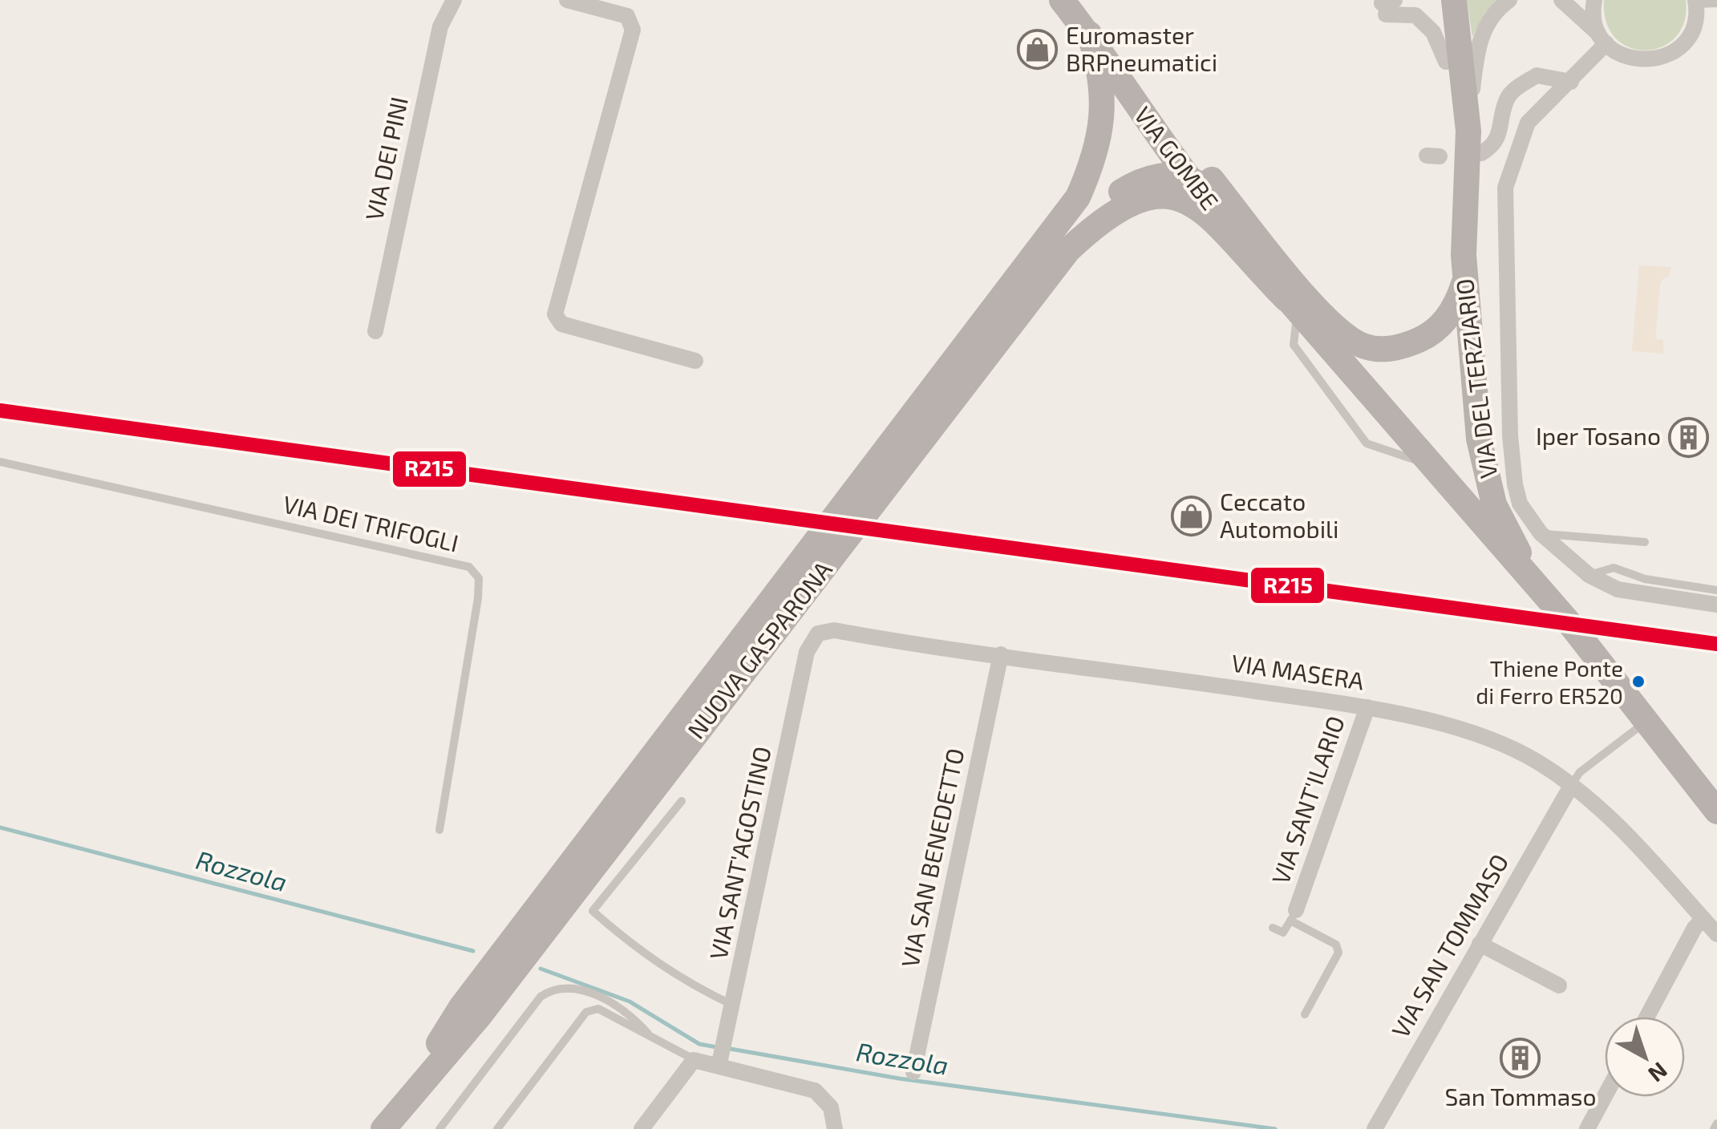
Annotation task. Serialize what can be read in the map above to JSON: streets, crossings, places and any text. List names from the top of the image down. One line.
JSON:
{"streets":{"main road":["VIA GOMBE","VIA DEL TERZIARIO","NUOVA GASPARONA"],"street":["VIA DEI PINI","VIA MASERA","VIA SANT'ILARIO","VIA SANT'AGOSTINO","VIA SAN BENEDETTO","VIA SAN TOMMASO"],"lane":["VIA DEI TRIFOGLI"]},"crossings":[["VIA GOMBE","VIA DEL TERZIARIO"],["VIA GOMBE","NUOVA GASPARONA"],["VIA MASERA","VIA SANT'ILARIO"],["VIA MASERA","VIA SANT'AGOSTINO"],["VIA MASERA","VIA SAN BENEDETTO"],["VIA MASERA","VIA SAN TOMMASO"]],"water":["Rozzola"],"places":{"shop":["Euromaster BRPneumatici","Ceccato Automobili"],"building":["Iper Tosano","San Tommaso"],"other":["Thiene Ponte di Ferro ER520"]},"lines":["transit line R215"],"north":"bottom right"}
